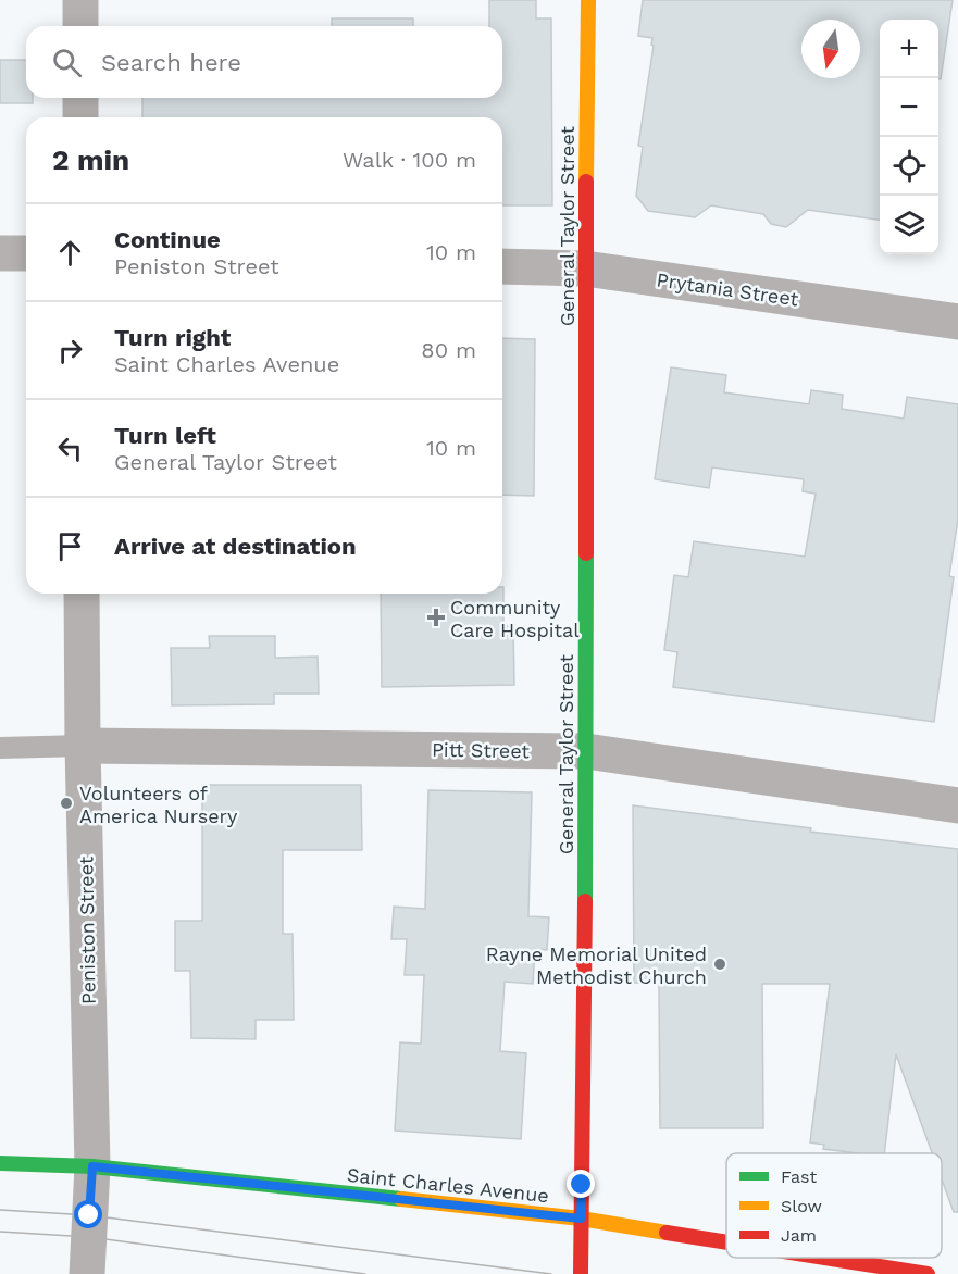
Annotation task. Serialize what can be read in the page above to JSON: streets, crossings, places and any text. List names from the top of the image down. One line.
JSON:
{"streets":{"street":["General Taylor Street","Prytania Street","Pitt Street","Peniston Street","Saint Charles Avenue"]},"crossings":[["General Taylor Street","Prytania Street"],["General Taylor Street","Pitt Street"],["General Taylor Street","Saint Charles Avenue"],["Pitt Street","Peniston Street"],["Peniston Street","Saint Charles Avenue"]],"places":{"health":["Community Care Hospital"],"other":["Volunteers of America Nursery","Rayne Memorial United Methodist Church"]},"legend":["Fast","Slow","Jam"],"north":"bottom","page":{"map_buttons":["+","−"],"search":"Search here","heading":["2 min","Walk · 100 m"],"list":[["Continue","Peniston Street","10 m"],["Turn right","Saint Charles Avenue","80 m"],["Turn left","General Taylor Street","10 m"],"Arrive at destination"]}}
